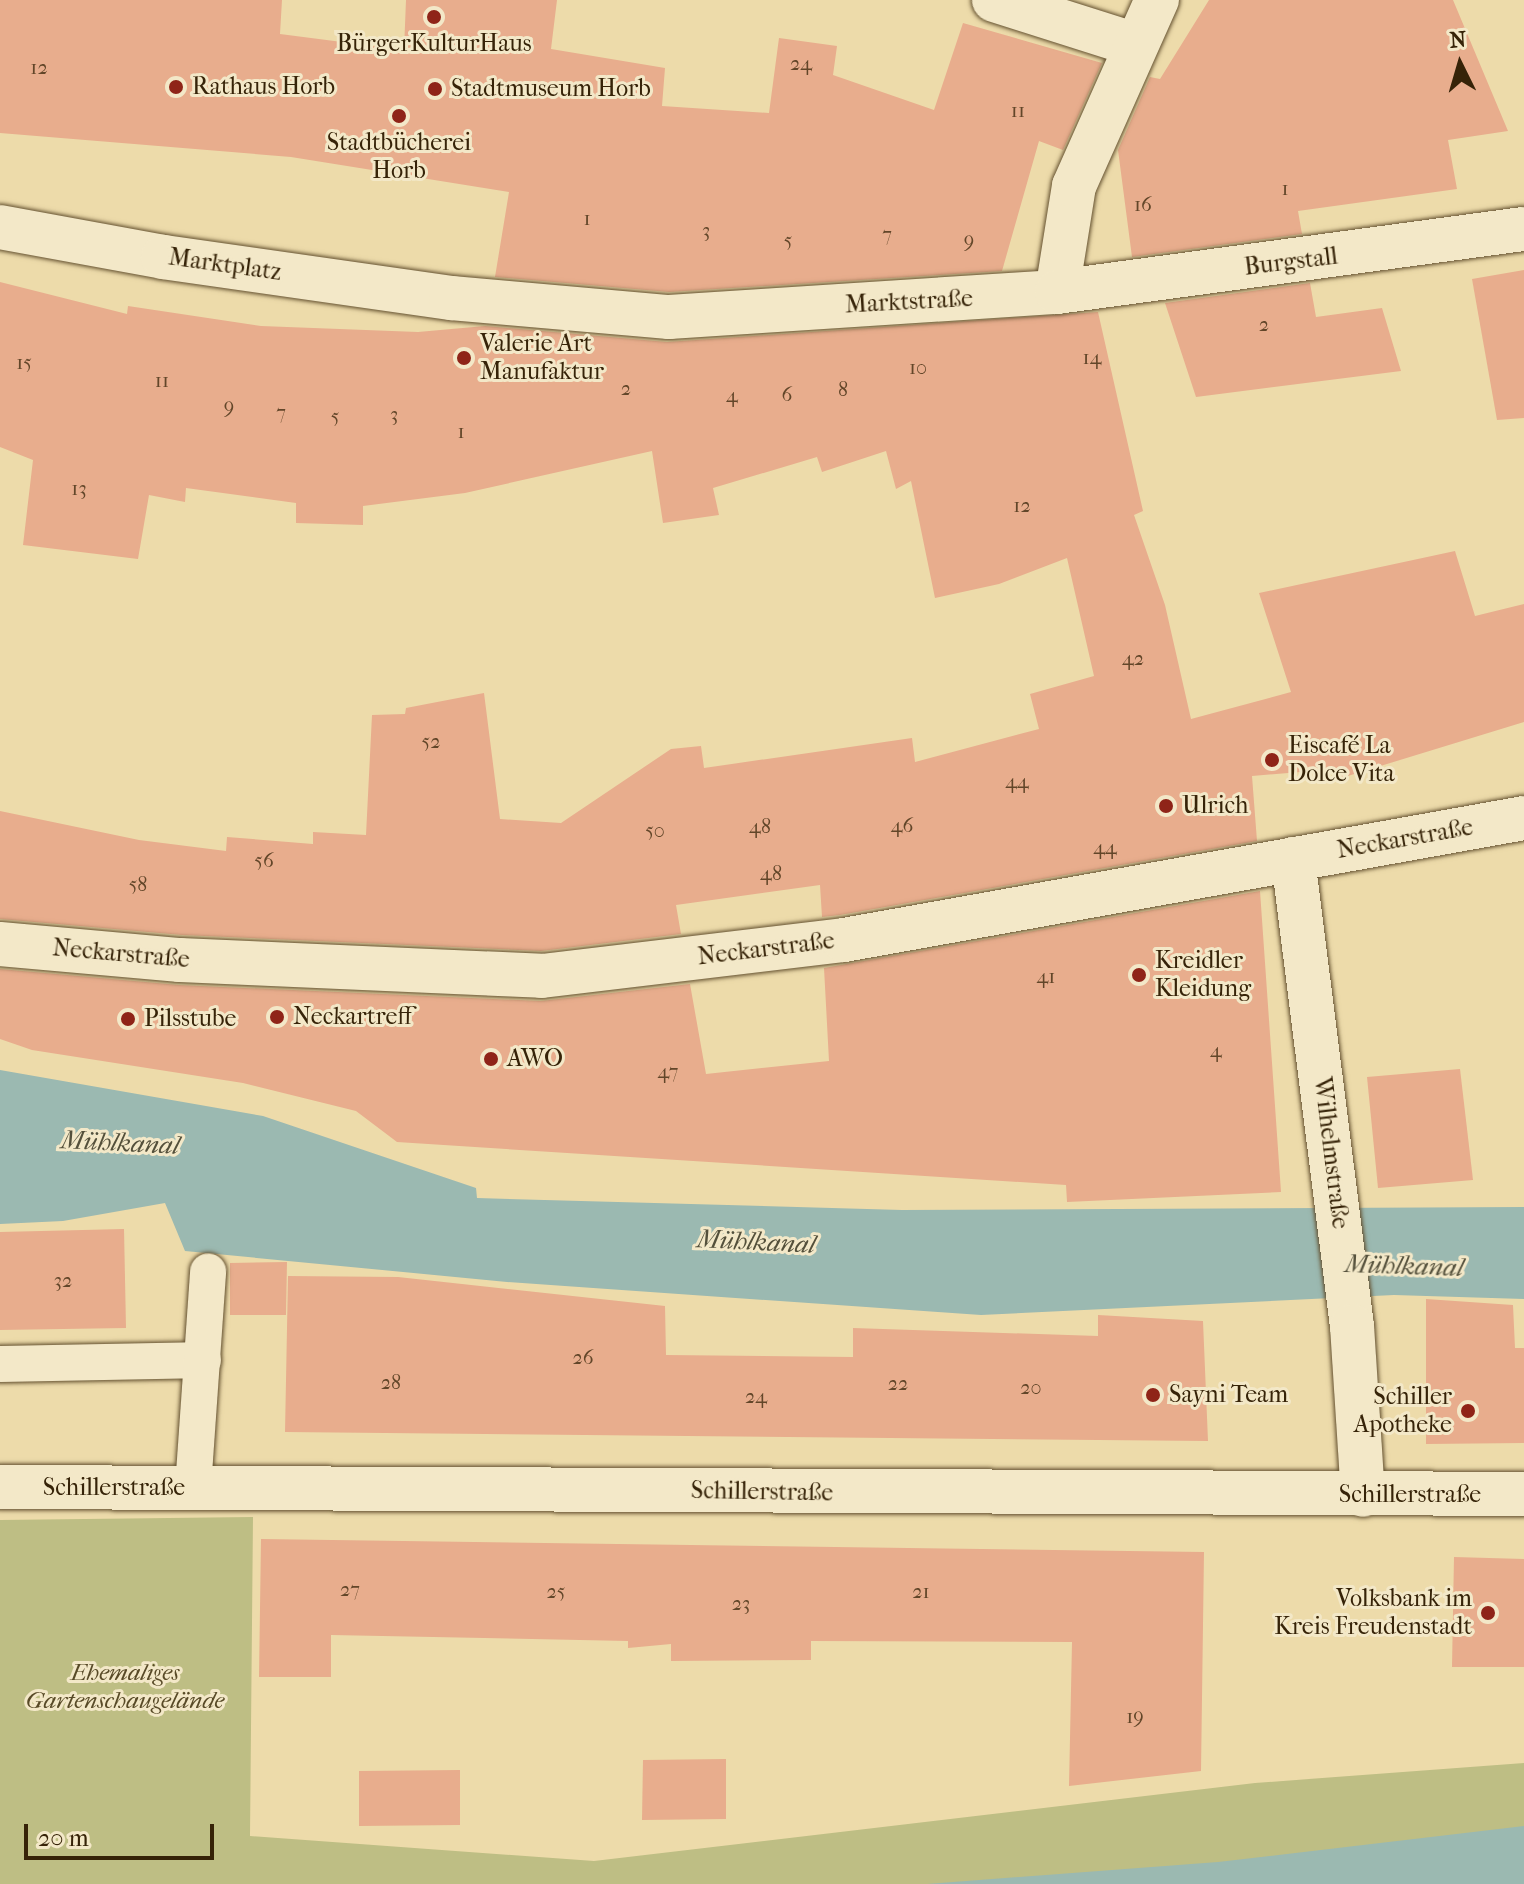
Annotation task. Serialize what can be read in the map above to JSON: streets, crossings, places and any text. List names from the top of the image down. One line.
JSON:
{"streets":{"street":["Burgstall","Marktplatz","Marktstraße","Neckarstraße","Wilhelmstraße","Schillerstraße"]},"crossings":[["Burgstall","Marktstraße"],["Marktplatz","Marktstraße"],["Neckarstraße","Wilhelmstraße"],["Wilhelmstraße","Schillerstraße"]],"water":["Mühlkanal"],"parks":["Ehemaliges Gartenschaugelände"],"places":["BürgerKulturHaus","Rathaus Horb","Stadtmuseum Horb","Stadtbücherei Horb","Valerie Art Manufaktur","Eiscafé La Dolce Vita","Ulrich","Kreidler Kleidung","Neckartreff","Pilsstube","AWO","Sayni Team","Schiller Apotheke","Volksbank im Kreis Freudenstadt"],"house_numbers":["24","12","11","1","16","1","3","7","5","9","2","14","15","10","11","2","8","6","4","9","7","3","5","1","13","12","42","52","44","46","48","50","44","56","48","58","41","4","47","32","26","28","22","20","24","27","25","21","23","19"],"scale_bar":"20 m","north":"top"}
